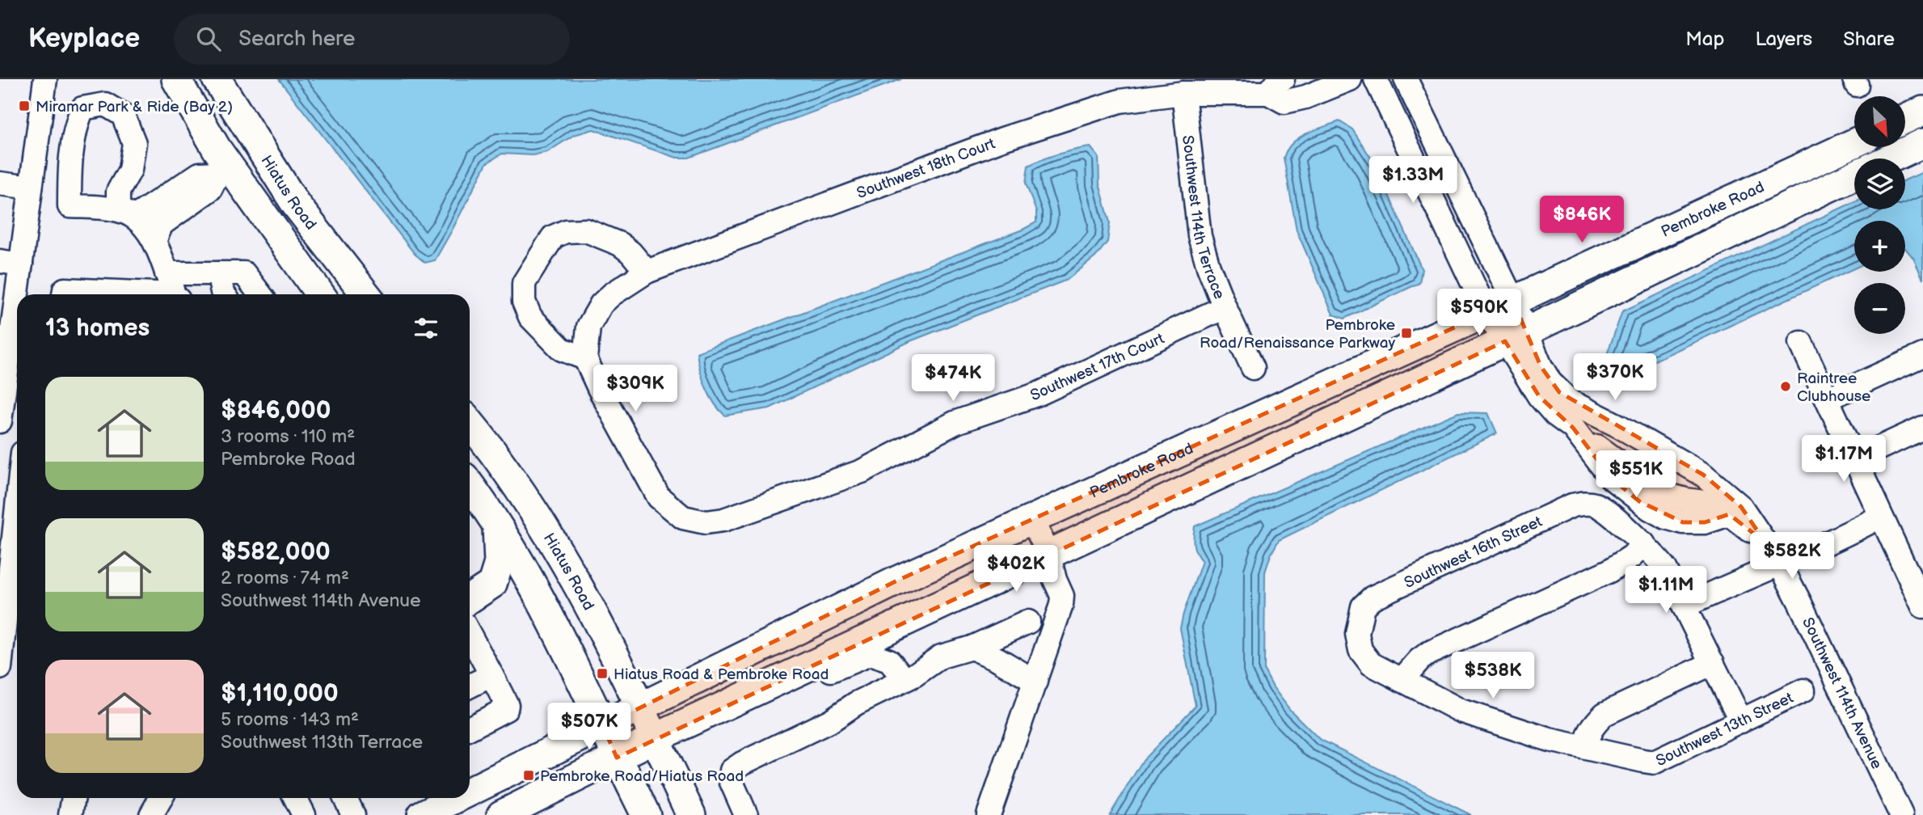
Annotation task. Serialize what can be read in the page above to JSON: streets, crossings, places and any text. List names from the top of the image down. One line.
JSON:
{"streets":{"main road":["Hiatus Road","Pembroke Road"],"street":["Southwest 18th Court","Southwest 114th Terrace","Southwest 17th Court","Southwest 16th Street","Southwest 114th Avenue","Southwest 13th Street"]},"crossings":[["Southwest 18th Court","Southwest 114th Terrace"],["Southwest 18th Court","Southwest 17th Court"],["Hiatus Road","Pembroke Road"],["Pembroke Road","Southwest 114th Avenue"],["Southwest 114th Terrace","Southwest 17th Court"]],"places":{"transit":["Miramar Park & Ride (Bay 2)","Pembroke Road/Renaissance Parkway","Hiatus Road & Pembroke Road","Pembroke Road/Hiatus Road"],"other":["Raintree Clubhouse"]},"north":"bottom right","page":{"header":"Keyplace","search":"Search here","nav":["Map","Layers","Share"],"map_buttons":["+","−"],"price":["$1.33M","$846K","$590K","$370K","$474K","$309K","$1.17M","$551K","$582K","$402K","$1.11M","$538K","$507K"],"heading":"13 homes","list":[{"name":"$846,000","note":"3 rooms · 110 m² · Pembroke Road"},{"name":"$582,000","note":"2 rooms · 74 m² · Southwest 114th Avenue"},{"name":"$1,110,000","note":"5 rooms · 143 m² · Southwest 113th Terrace"}]}}
